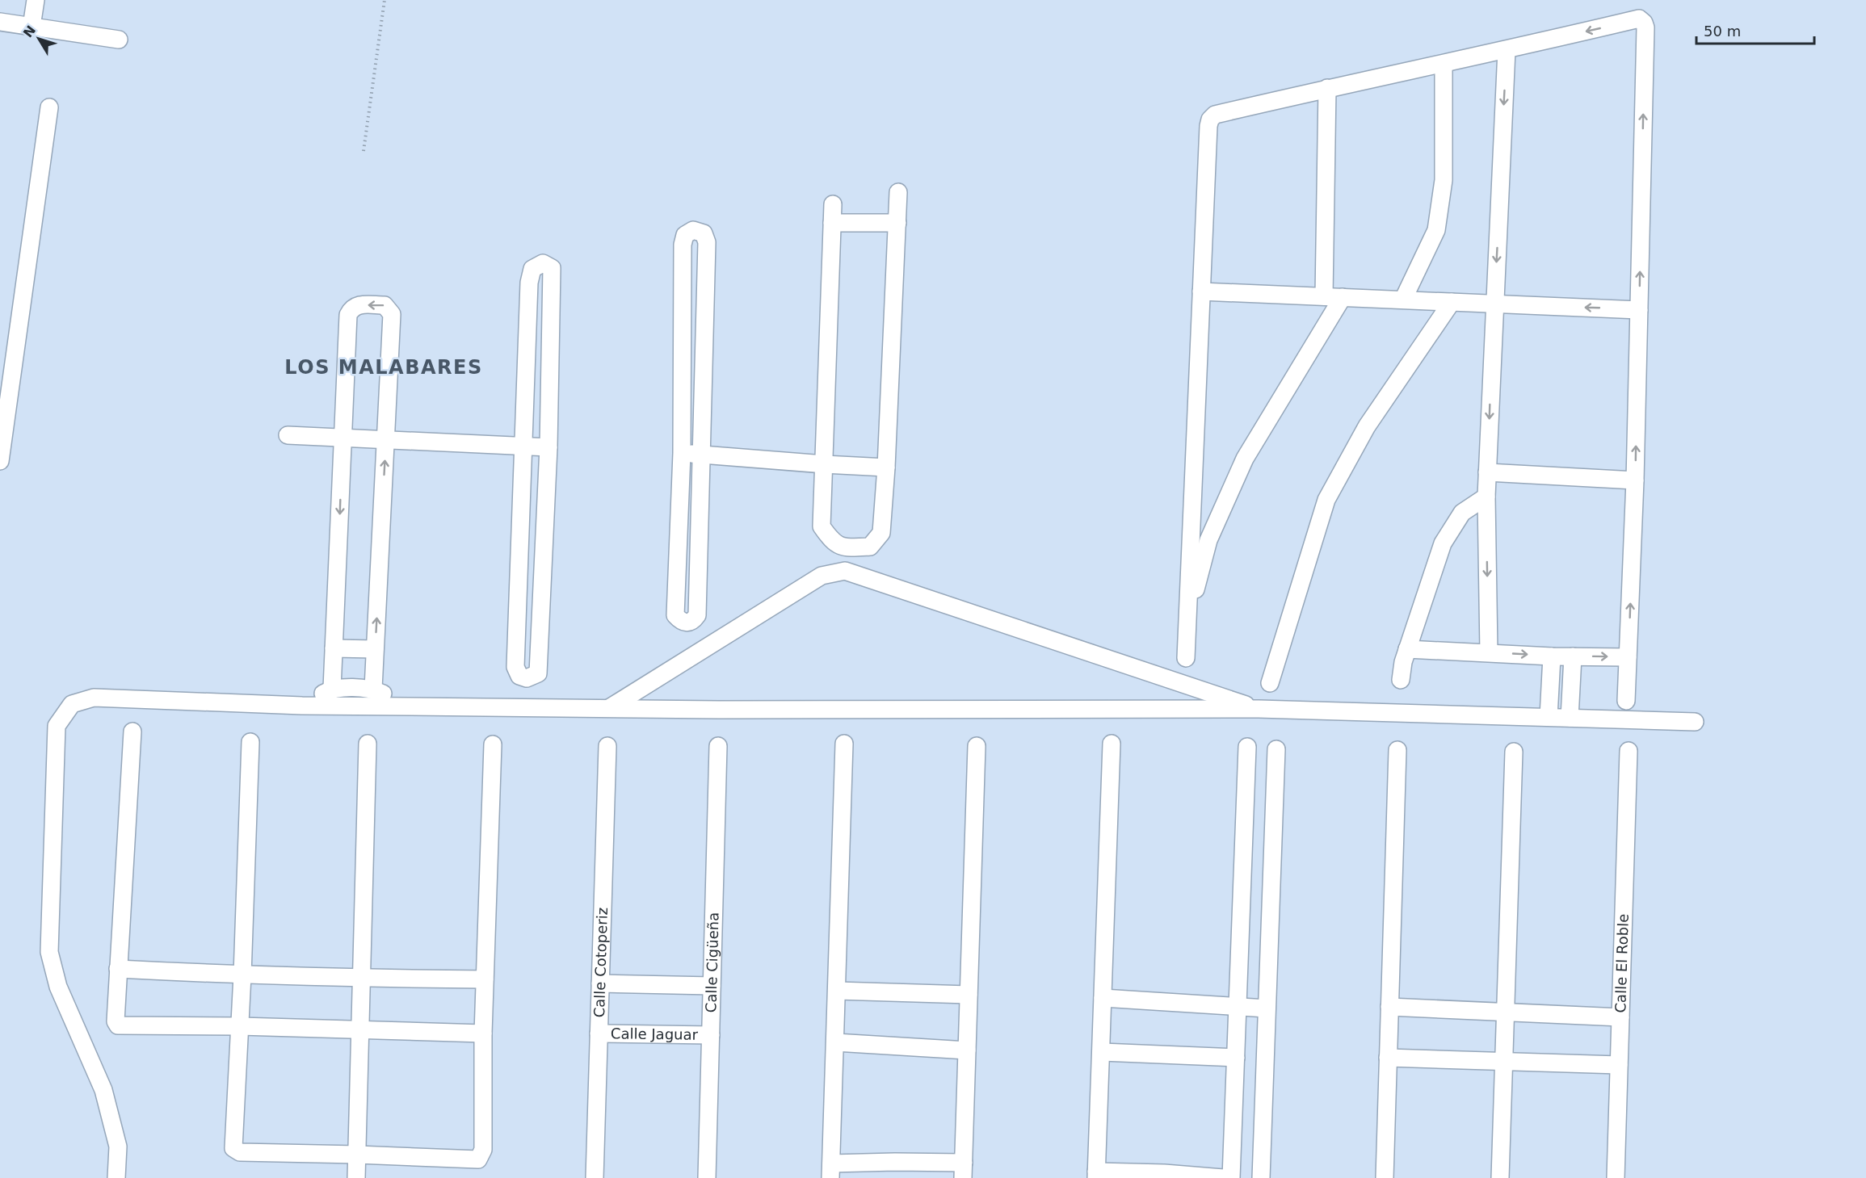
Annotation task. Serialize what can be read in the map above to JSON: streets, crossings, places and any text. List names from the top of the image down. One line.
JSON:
{"streets":{"street":["Calle Cotoperiz","Calle Cigüeña","Calle El Roble","Calle Jaguar"]},"crossings":[["Calle Cotoperiz","Calle Jaguar"],["Calle Cigüeña","Calle Jaguar"]],"districts":["LOS MALABARES"],"scale_bar":"50 m","north":"top left"}
